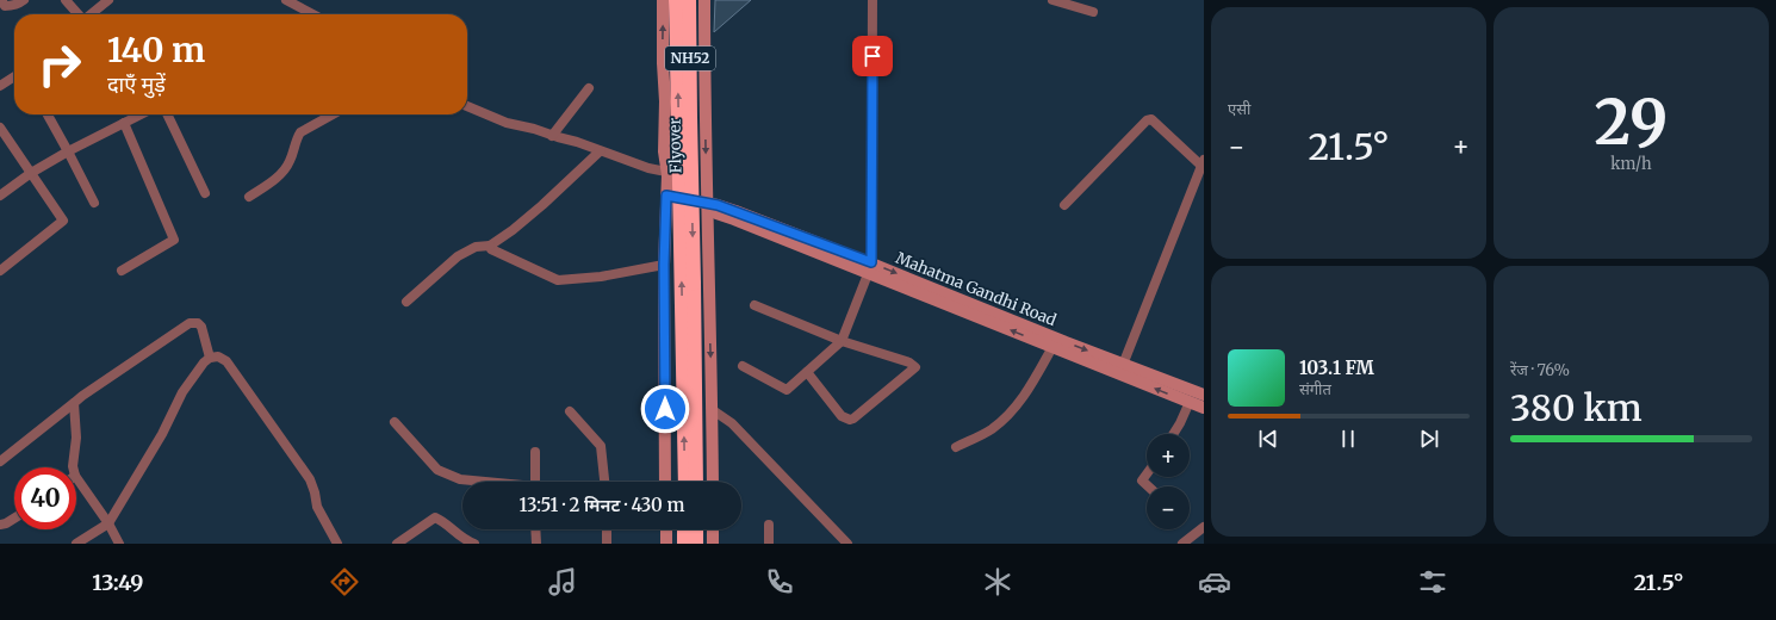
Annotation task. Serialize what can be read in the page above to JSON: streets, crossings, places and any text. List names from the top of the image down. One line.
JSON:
{"streets":{"highway":["NH52","Flyover"],"street":["Mahatma Gandhi Road"]},"crossings":[["NH52","Mahatma Gandhi Road"]],"page":{"tile":["एसी",["29","km/h"],["रेंज · 76%","380 km"]],"turn":["140 m","दाएँ मुड़ें"],"heat":["−","21.5°","+"],"song":["103.1 FM","संगीत"],"map_buttons":["+","−"],"limit":"40","trip":"13:51 · 2 मिनट · 430 m","tabs":["13:49","21.5°"]}}
